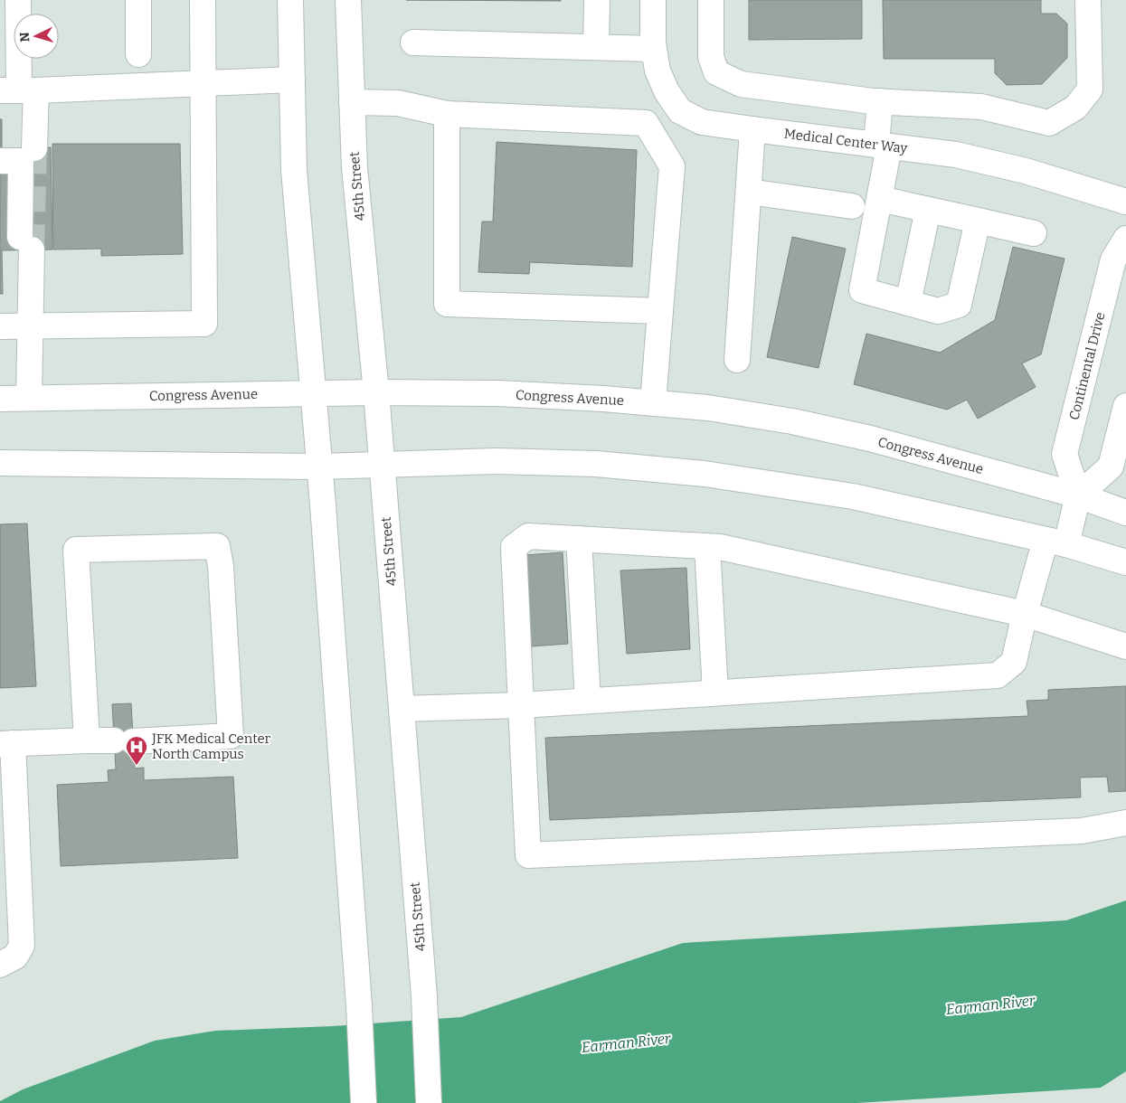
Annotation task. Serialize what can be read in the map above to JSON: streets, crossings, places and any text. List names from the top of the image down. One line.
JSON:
{"streets":{"street":["Medical Center Way","45th Street","Continental Drive","Congress Avenue"]},"crossings":[["45th Street","Congress Avenue"],["Continental Drive","Congress Avenue"]],"water":["Earman River"],"places":{"hospital":["JFK Medical Center North Campus"]},"north":"left"}
